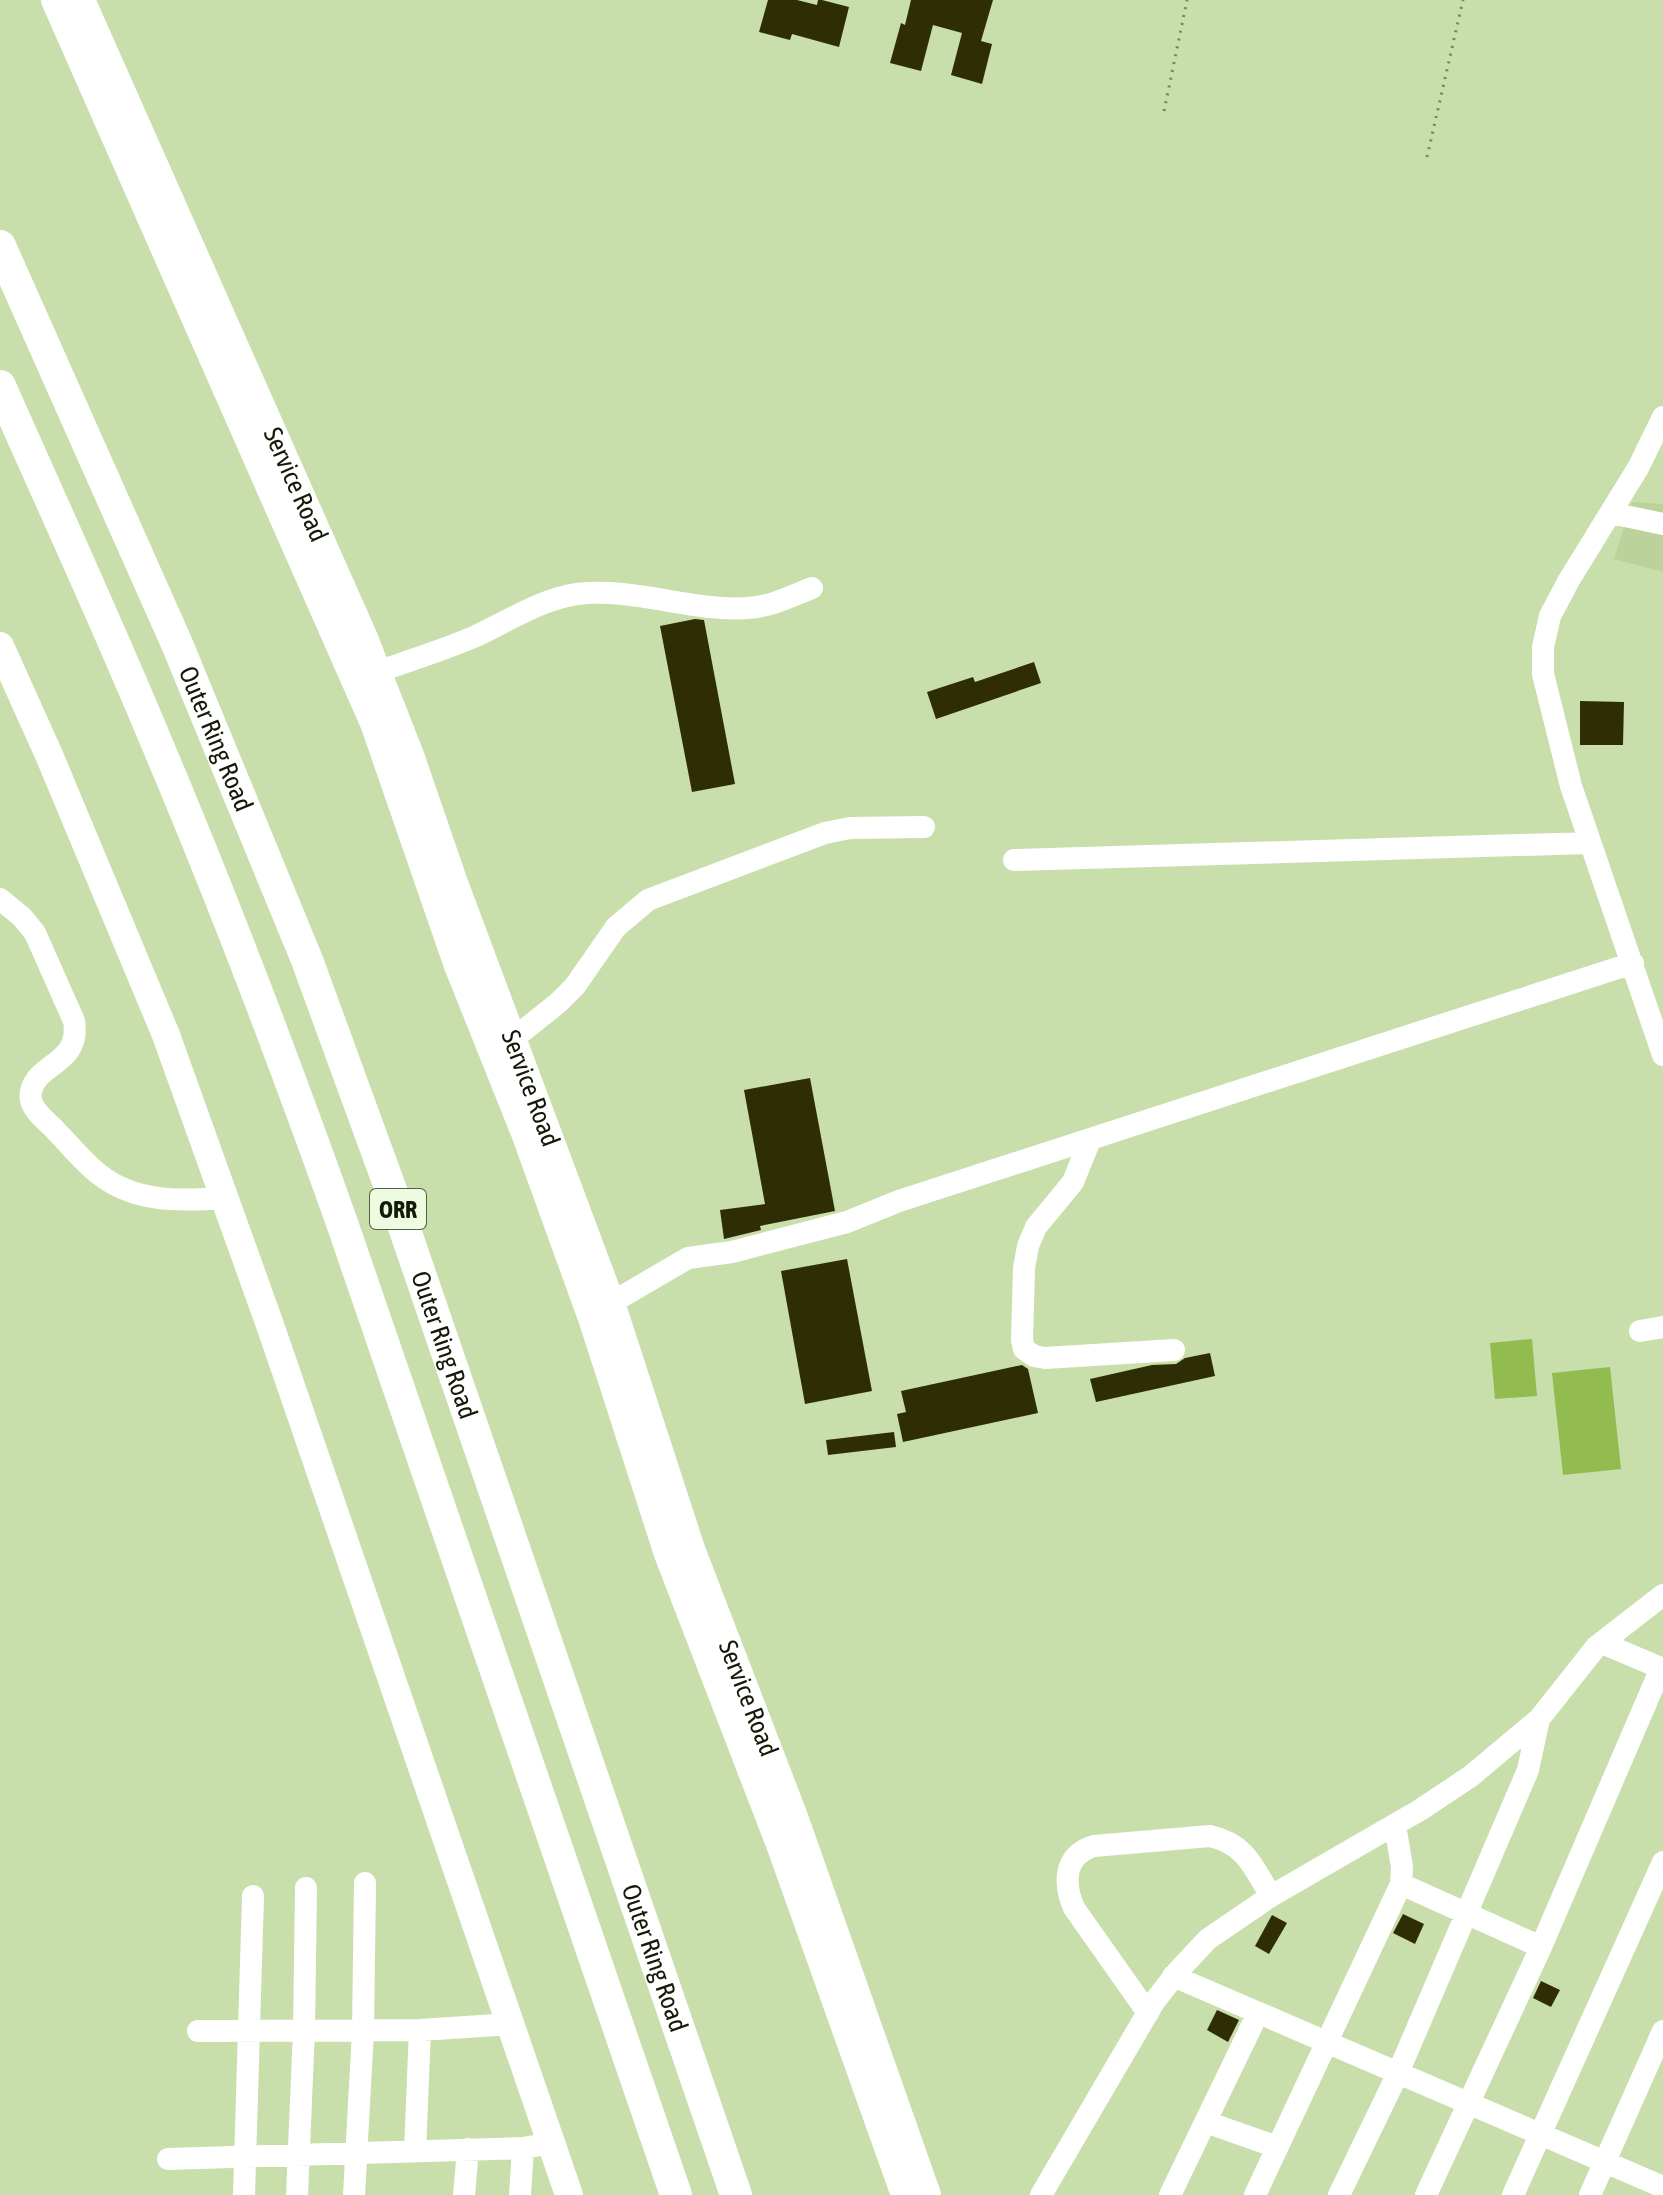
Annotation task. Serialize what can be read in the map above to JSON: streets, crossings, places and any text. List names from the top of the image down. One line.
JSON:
{"streets":{"highway":["Outer Ring Road","ORR"],"main road":["Service Road"]}}
